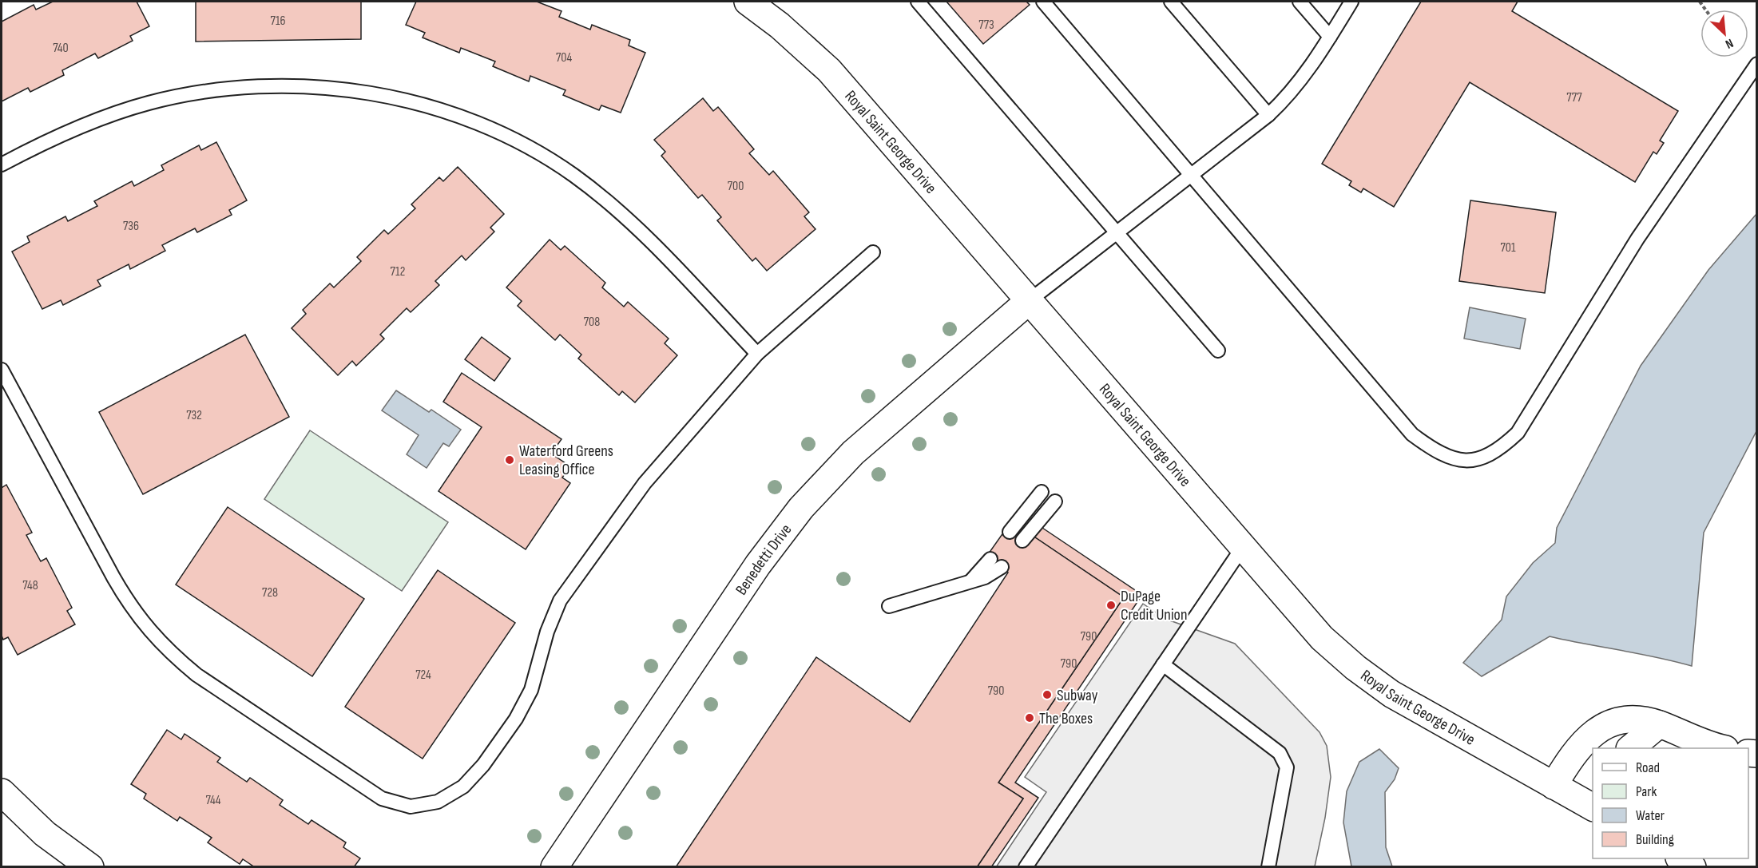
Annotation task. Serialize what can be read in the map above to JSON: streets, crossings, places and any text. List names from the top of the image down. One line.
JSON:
{"streets":{"street":["Royal Saint George Drive","Benedetti Drive"]},"crossings":[["Royal Saint George Drive","Benedetti Drive"]],"places":["Waterford Greens Leasing Office","DuPage Credit Union","Subway","The Boxes"],"house_numbers":["716","773","740","704","777","700","736","701","712","708","732","748","728","790","790","724","790","744"],"legend":["Road","Park","Water","Building"],"north":"bottom right"}
